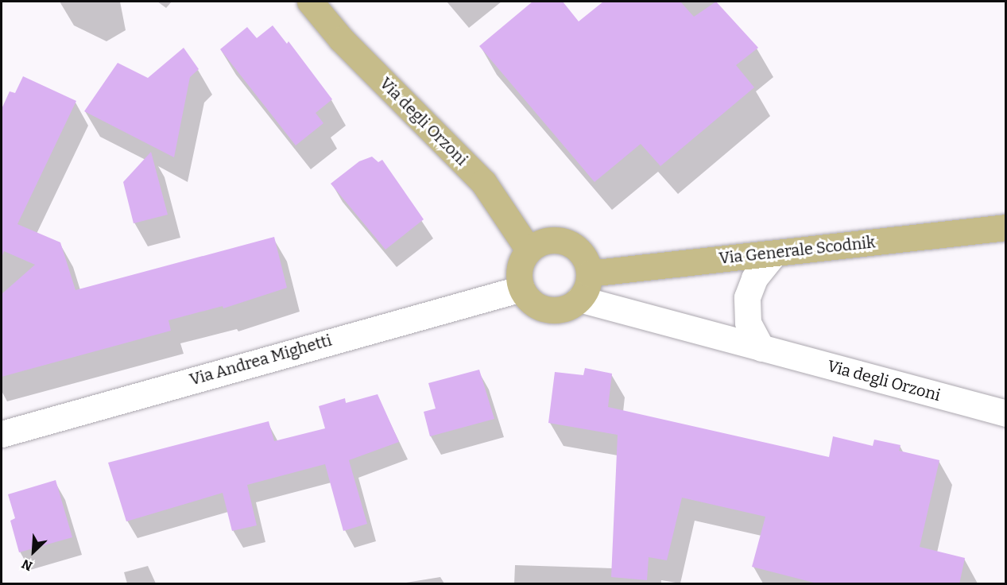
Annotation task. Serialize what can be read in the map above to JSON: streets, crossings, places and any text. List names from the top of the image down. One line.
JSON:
{"streets":{"main road":["Via degli Orzoni","Via Generale Scodnik"],"street":["Via Andrea Mighetti"]},"crossings":[["Via degli Orzoni","Via Generale Scodnik"],["Via degli Orzoni","Via Andrea Mighetti"],["Via Generale Scodnik","Via Andrea Mighetti"]],"north":"bottom left"}
